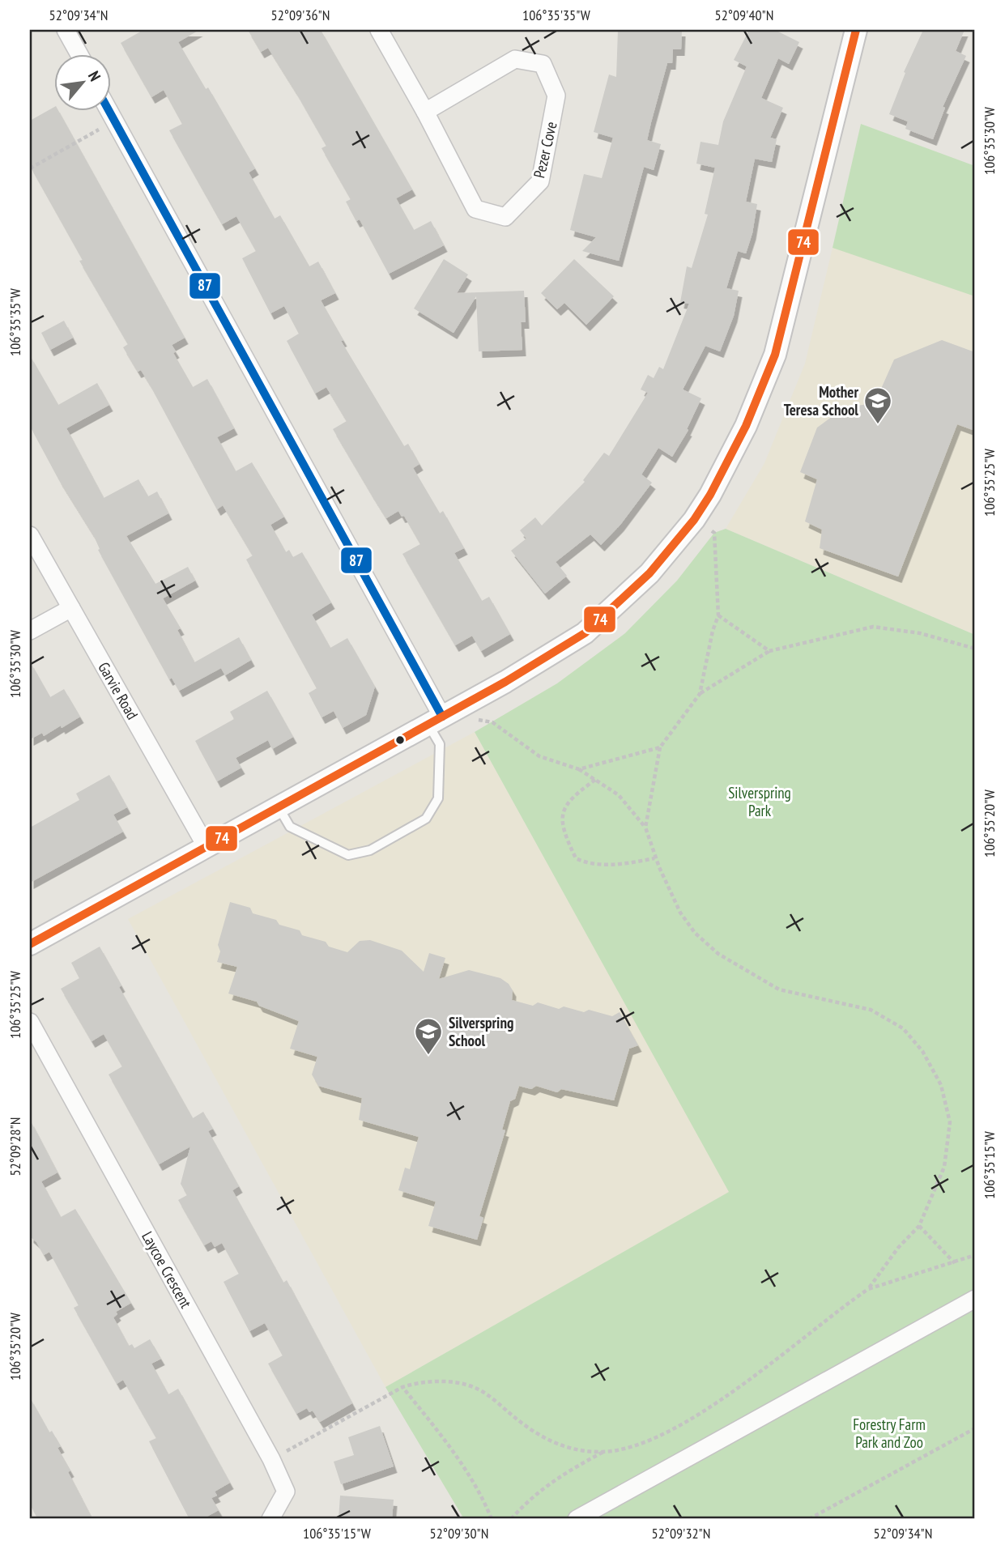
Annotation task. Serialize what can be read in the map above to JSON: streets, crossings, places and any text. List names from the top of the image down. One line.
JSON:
{"streets":{"street":["Pezer Cove","Garvie Road","Laycoe Crescent"]},"parks":["Silverspring Park","Forestry Farm Park and Zoo"],"places":{"school or university":["Mother Teresa School","Silverspring School"]},"lines":["transit line 74","transit line 87"],"north":"top right","coordinates":["52°09'34\"N","52°09'36\"N","106°35'35\"W","52°09'40\"N","106°35'30\"W","106°35'25\"W","106°35'20\"W","52°09'28\"N","106°35'15\"W","52°09'30\"N","52°09'32\"N"]}
